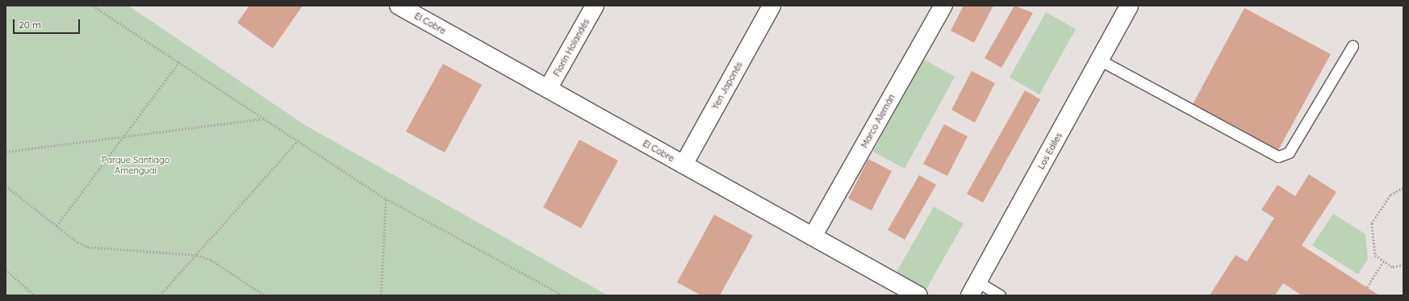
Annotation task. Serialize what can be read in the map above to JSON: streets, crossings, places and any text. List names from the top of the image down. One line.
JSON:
{"streets":{"street":["El Cobre","Florín Holandés","Yen Japonés","Marco Alemán","Los Ediles"]},"crossings":[["El Cobre","Florín Holandés"],["El Cobre","Yen Japonés"],["El Cobre","Marco Alemán"]],"parks":["Parque Santiago Amengual"],"scale_bar":"20 m"}
